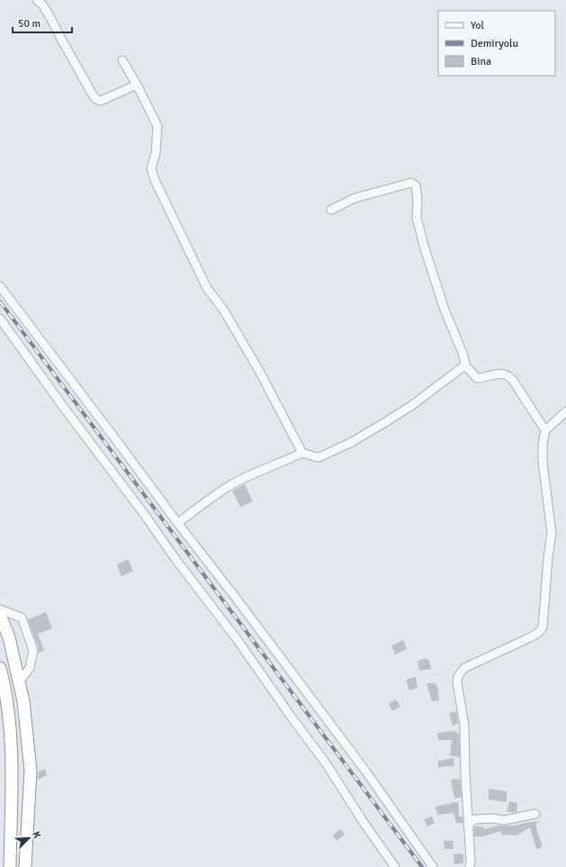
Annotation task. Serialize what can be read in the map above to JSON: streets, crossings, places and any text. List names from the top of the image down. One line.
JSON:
{"legend":["Yol","Demiryolu","Bina"],"scale_bar":"50 m","north":"top right"}
